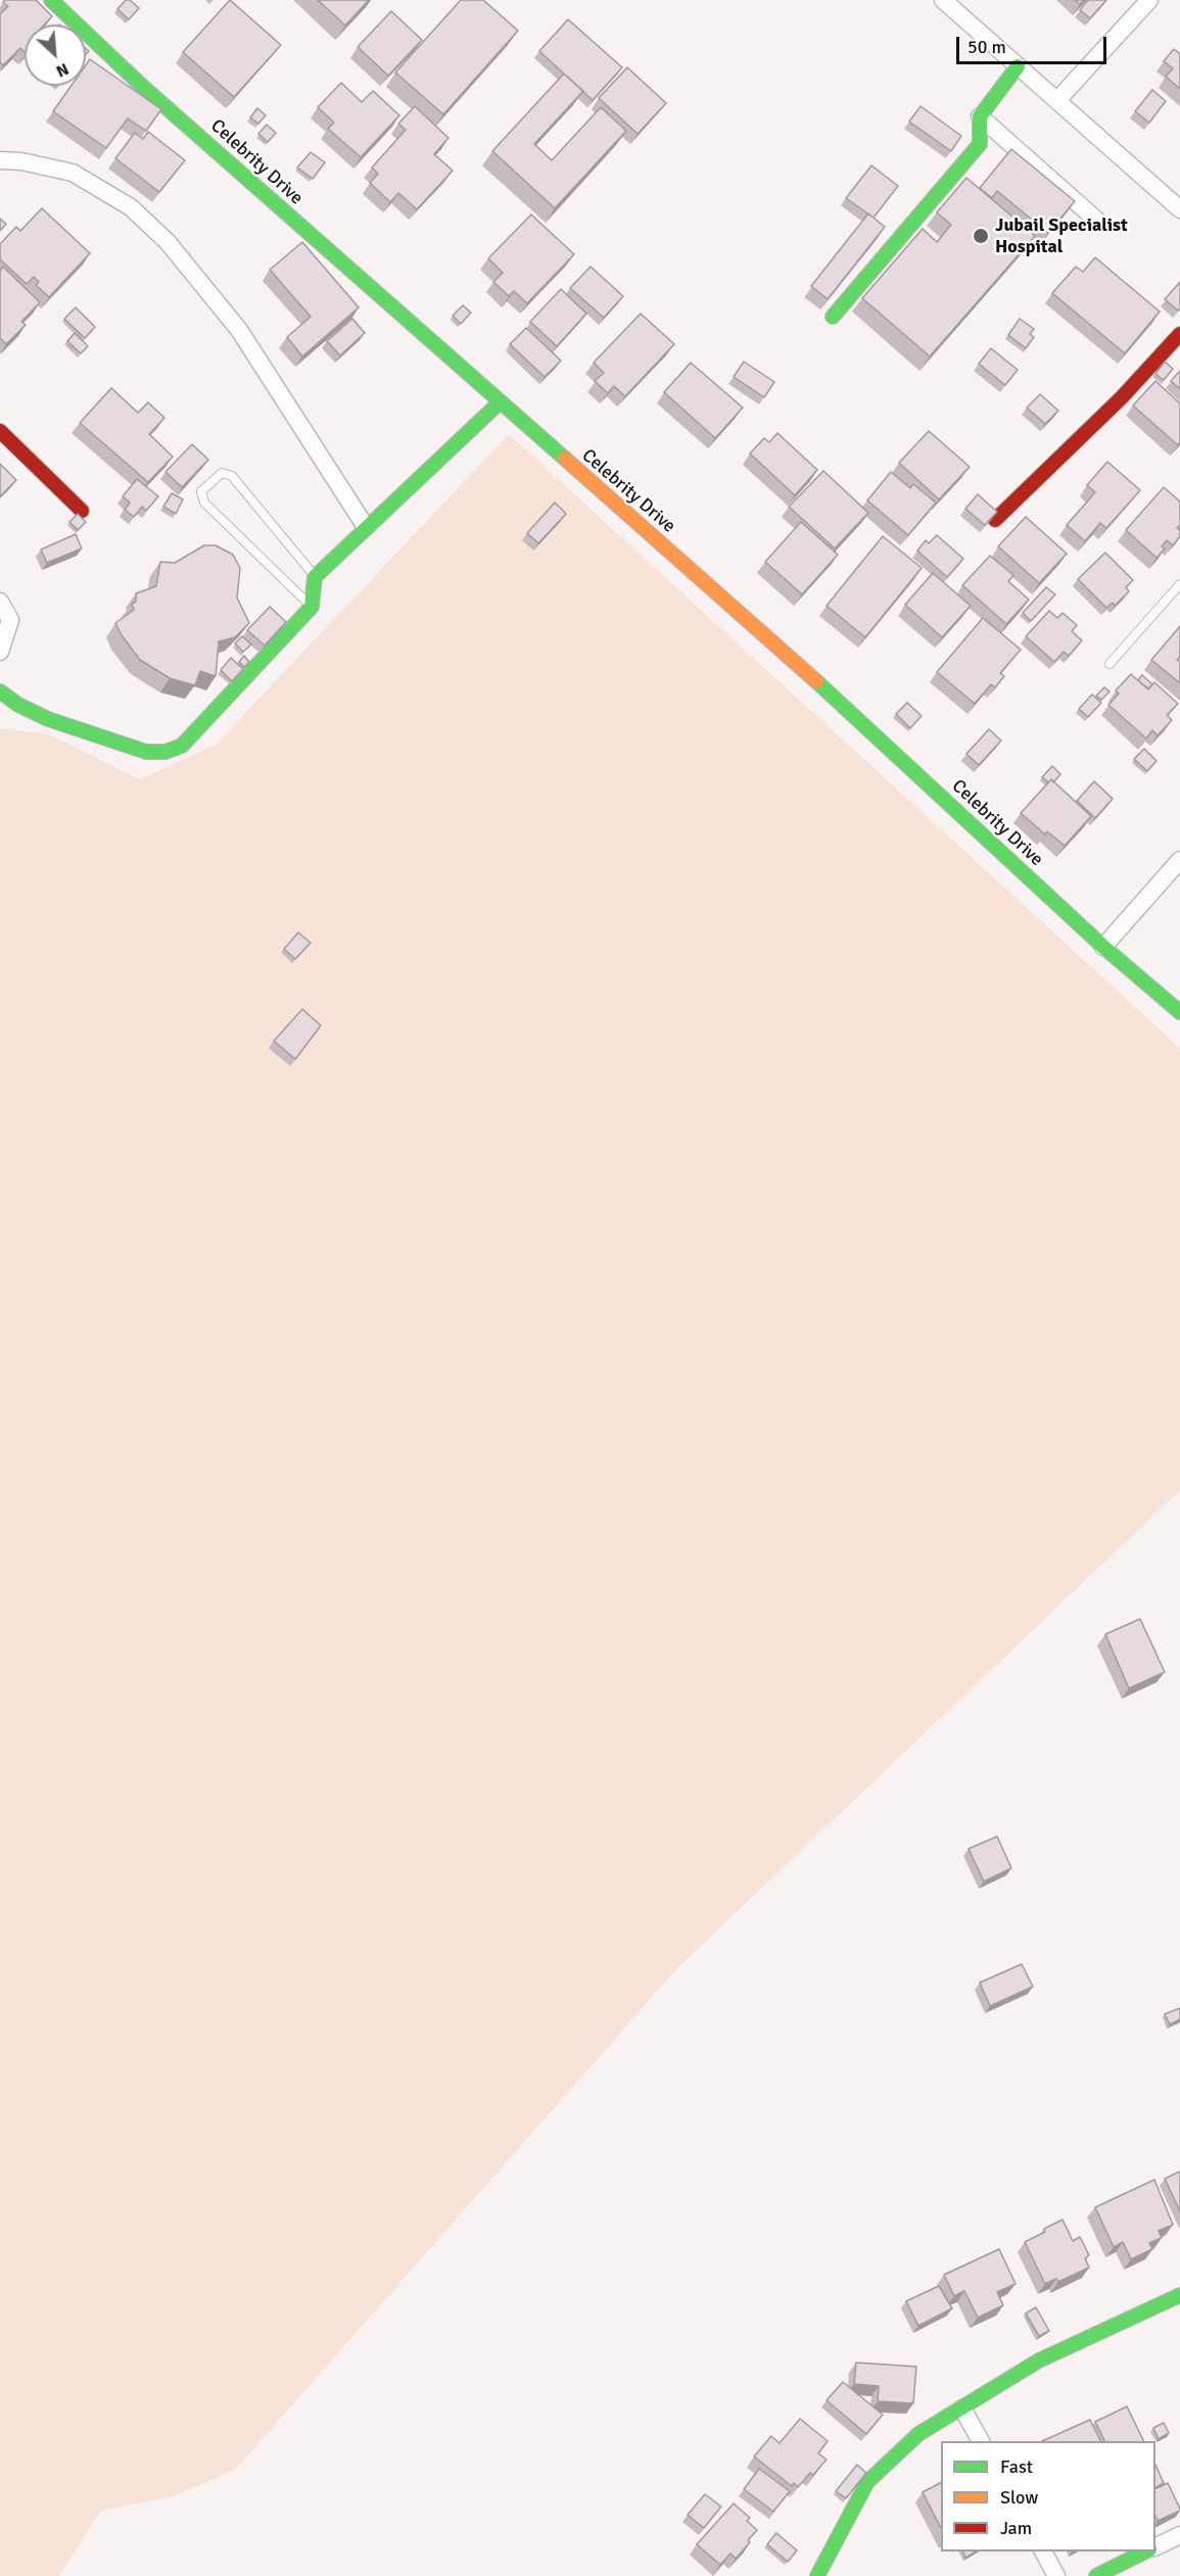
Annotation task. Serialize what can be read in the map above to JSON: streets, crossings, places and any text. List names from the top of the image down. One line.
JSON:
{"streets":{"street":["Celebrity Drive"]},"places":["Jubail Specialist Hospital"],"legend":["Fast","Slow","Jam"],"scale_bar":"50 m","north":"bottom right"}
